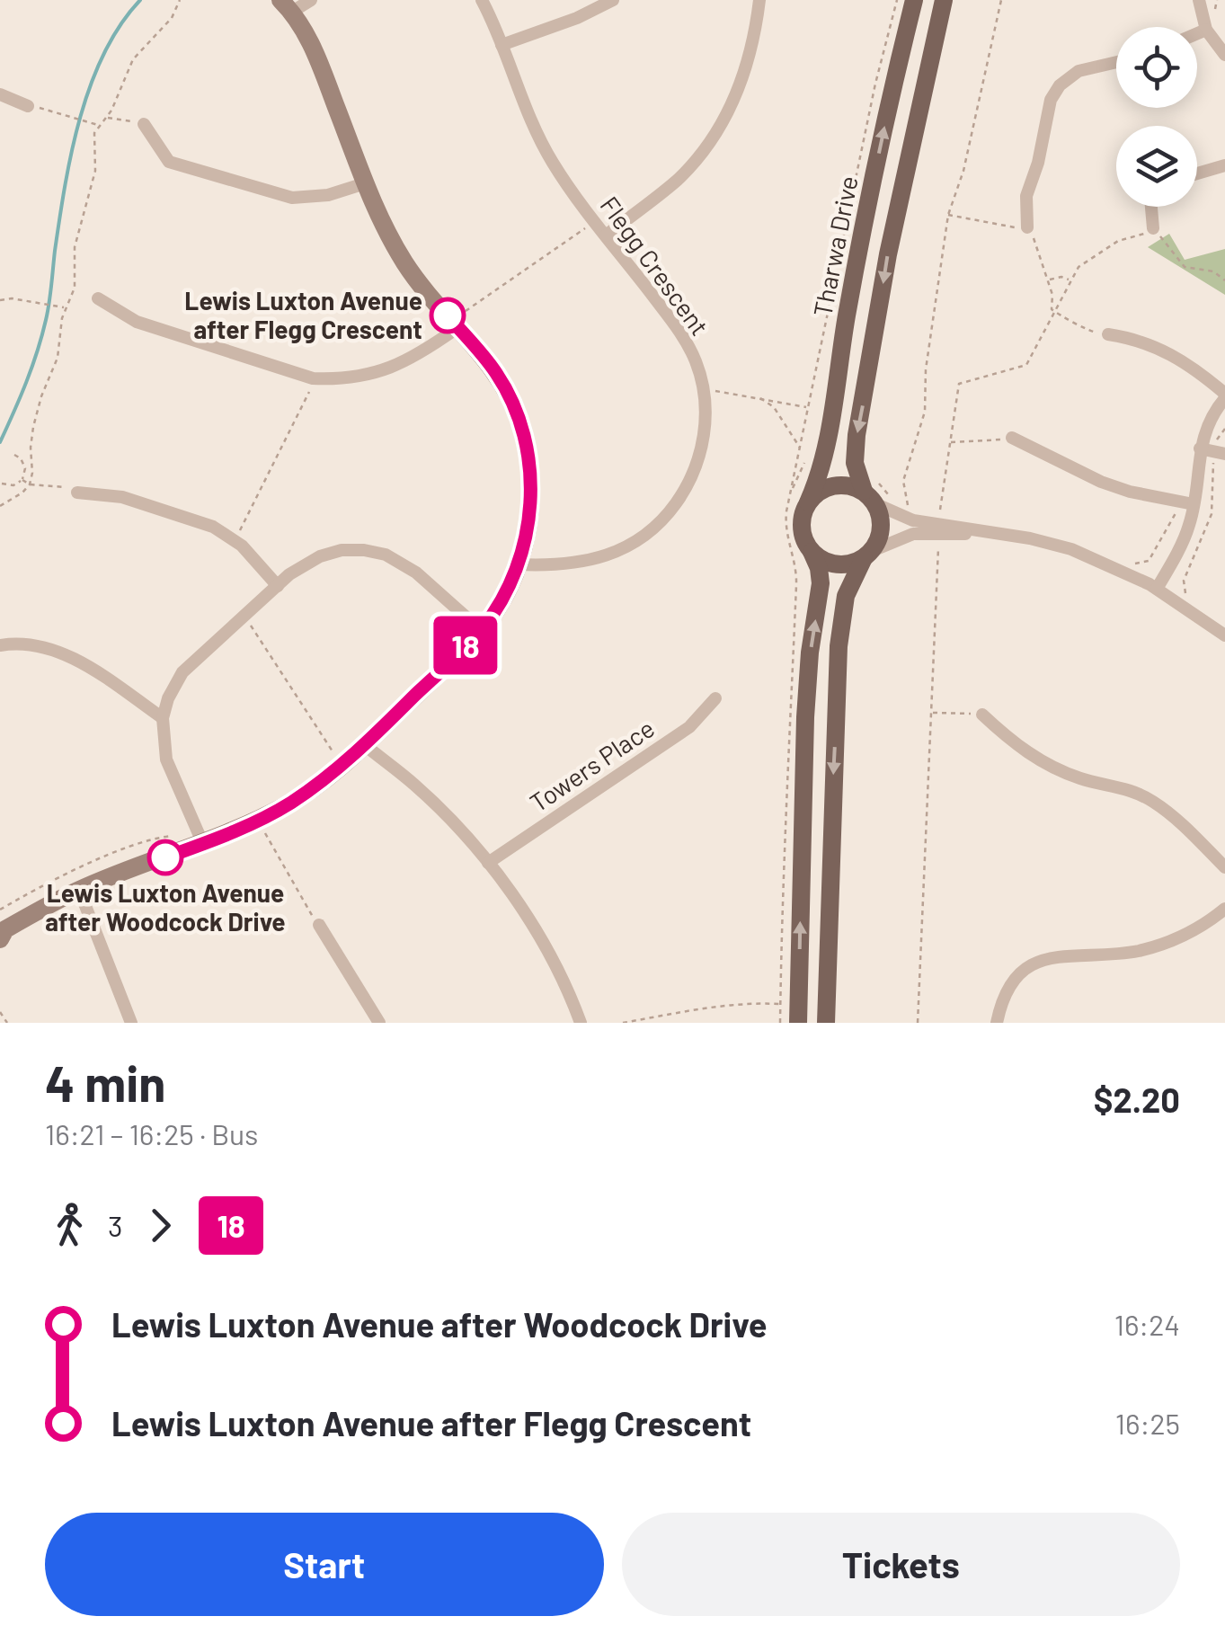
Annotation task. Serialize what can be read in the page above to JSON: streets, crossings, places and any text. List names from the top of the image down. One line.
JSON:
{"streets":{"main road":["Tharwa Drive"],"street":["Flegg Crescent","Towers Place"]},"places":["Lewis Luxton Avenue after Flegg Crescent","Lewis Luxton Avenue after Woodcock Drive"],"lines":["bus line 18"],"page":{"on_map":"18","heading":["4 min","16:21 – 16:25 · Bus","$2.20"],"legs":["3","18"],"list":[{"name":"Lewis Luxton Avenue after Woodcock Drive","value":"16:24"},{"name":"Lewis Luxton Avenue after Flegg Crescent","value":"16:25"}],"buttons":["Start","Tickets"]}}
